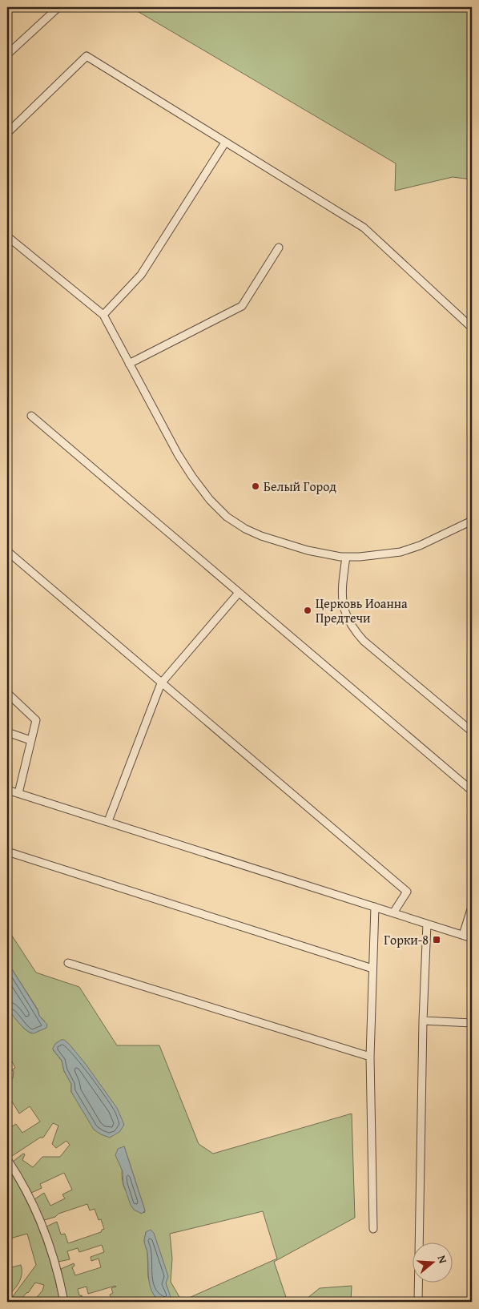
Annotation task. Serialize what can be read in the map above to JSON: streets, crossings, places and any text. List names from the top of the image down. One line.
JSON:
{"places":{"other":["Белый Город","Церковь Иоанна Предтечи"],"transit":["Горки-8"]},"north":"right"}
